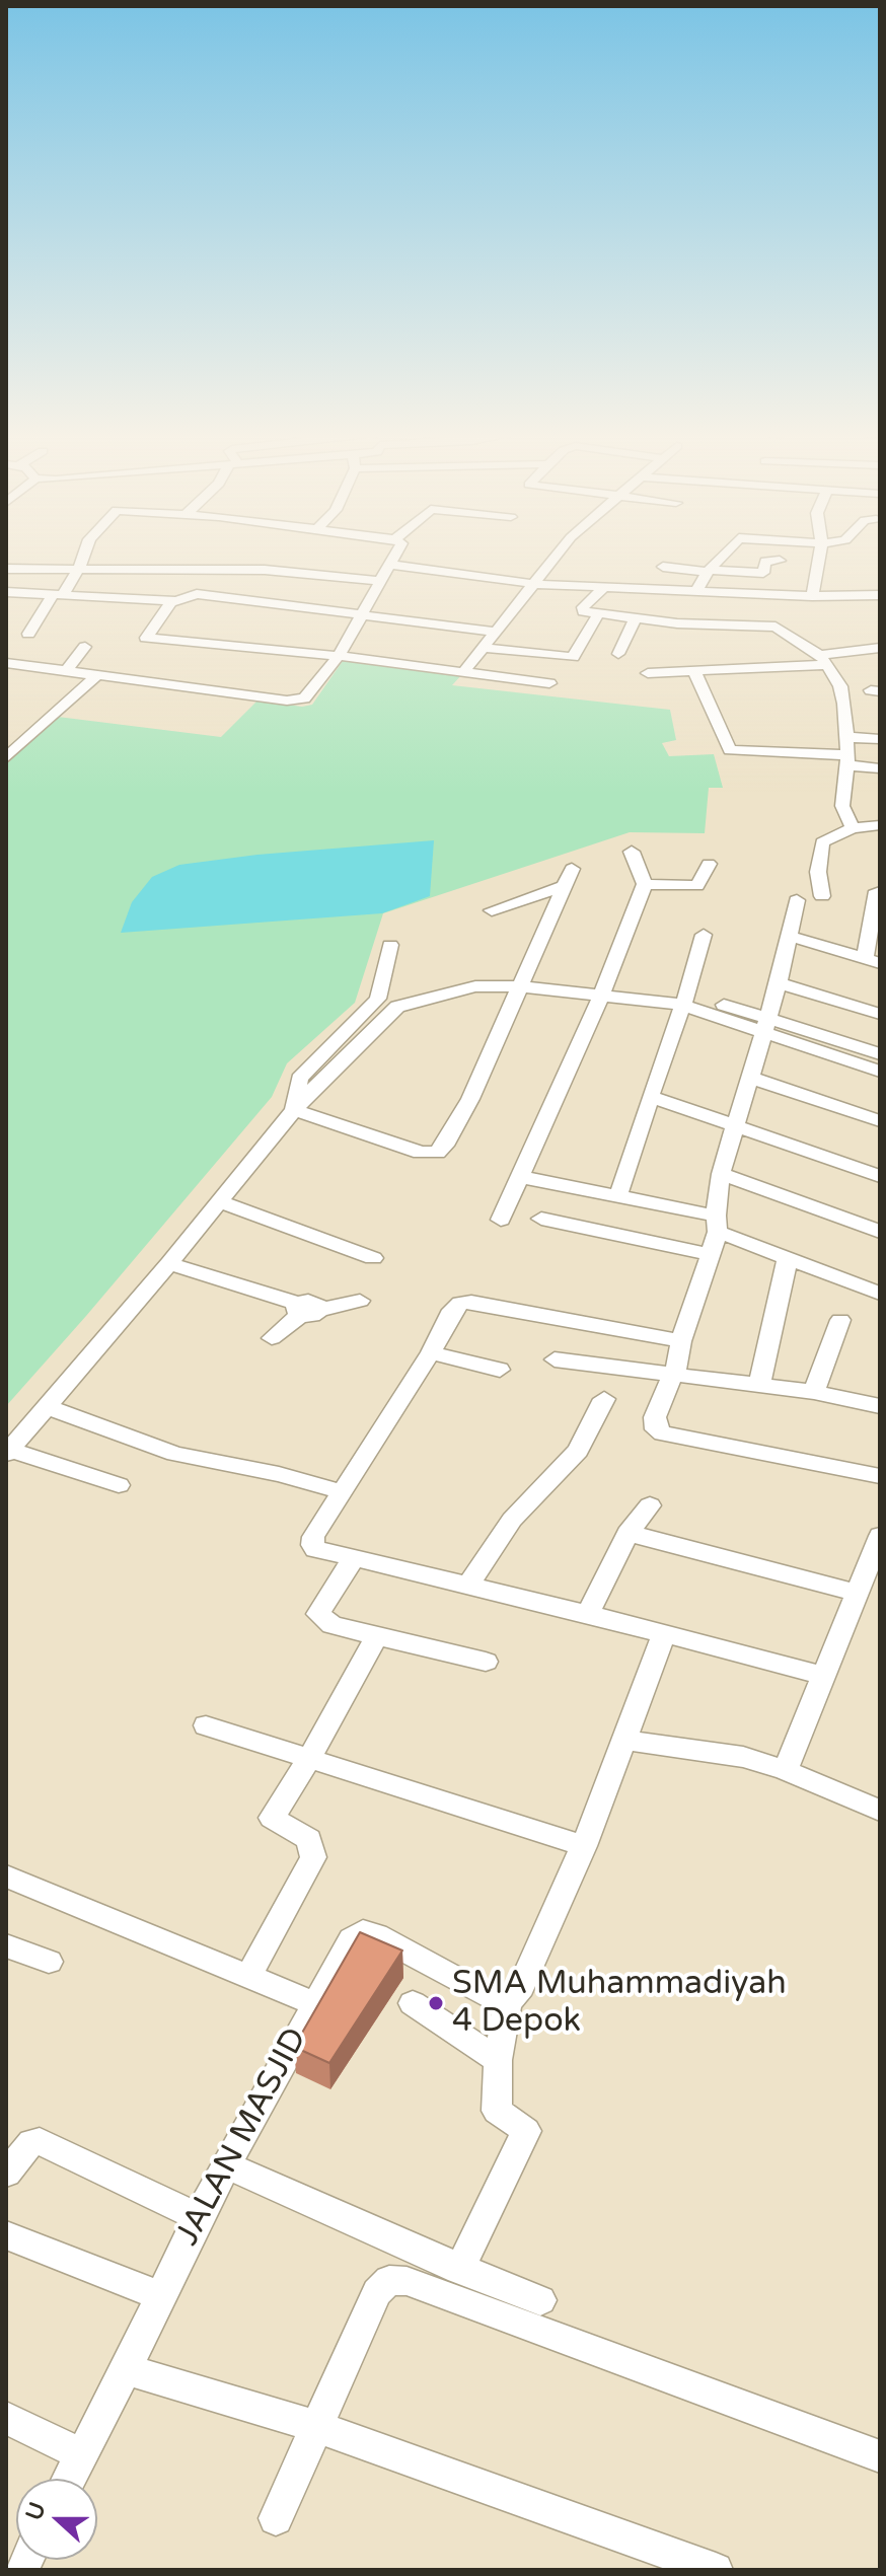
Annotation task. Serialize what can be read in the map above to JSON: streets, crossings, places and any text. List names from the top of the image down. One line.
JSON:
{"streets":{"street":["JALAN MASJID"]},"places":["SMA Muhammadiyah 4 Depok"],"north":"left"}
